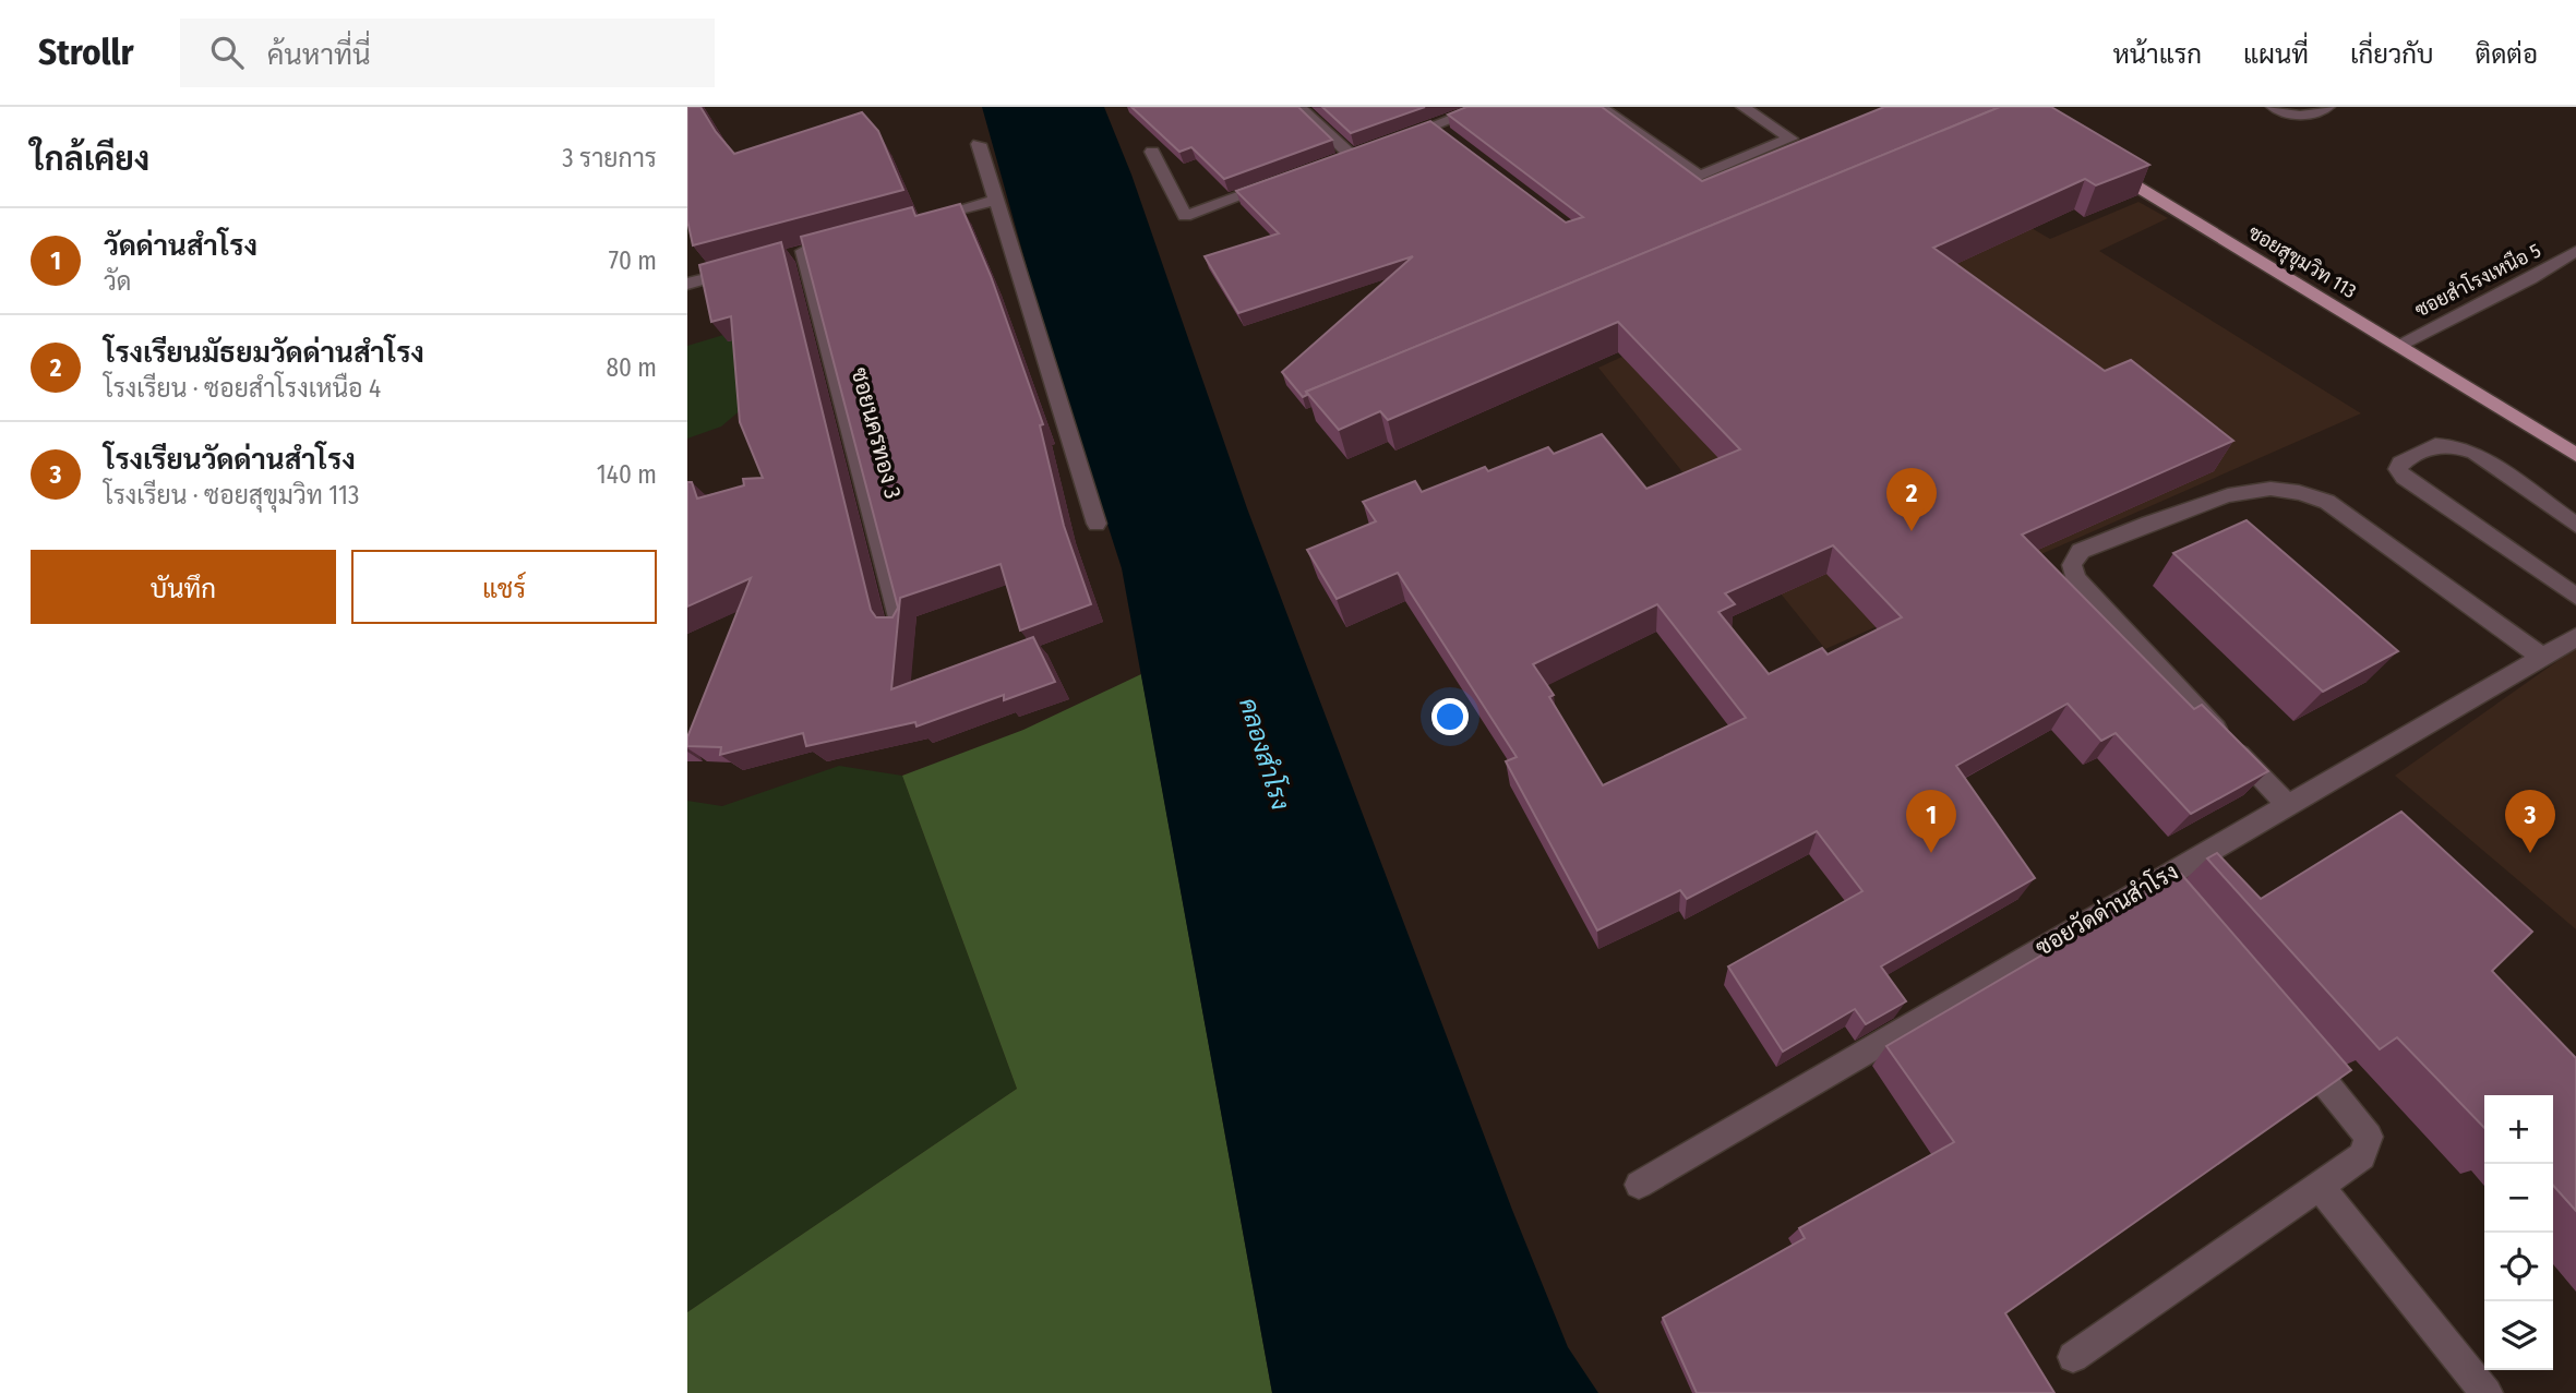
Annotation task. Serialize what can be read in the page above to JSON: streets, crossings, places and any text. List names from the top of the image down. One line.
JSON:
{"streets":{"main road":["ซอยสุขุมวิท 113"],"street":["ซอยสำโรงเหนือ 5","ซอยนครทอง 3","ซอยวัดด่านสำโรง"]},"crossings":[["ซอยสุขุมวิท 113","ซอยสำโรงเหนือ 5"]],"water":["คลองสำโรง"],"page":{"header":"Strollr","search":"ค้นหาที่นี่","nav":["หน้าแรก","แผนที่","เกี่ยวกับ","ติดต่อ"],"heading":["ใกล้เคียง","3 รายการ"],"list":[{"mark":"1","name":"วัดด่านสำโรง","note":"วัด","value":"70 m"},{"mark":"2","name":"โรงเรียนมัธยมวัดด่านสำโรง","note":"โรงเรียน · ซอยสำโรงเหนือ 4","value":"80 m"},{"mark":"3","name":"โรงเรียนวัดด่านสำโรง","note":"โรงเรียน · ซอยสุขุมวิท 113","value":"140 m"}],"pins":["2","1","3"],"buttons":["บันทึก","แชร์"],"map_buttons":["+","−"]}}
